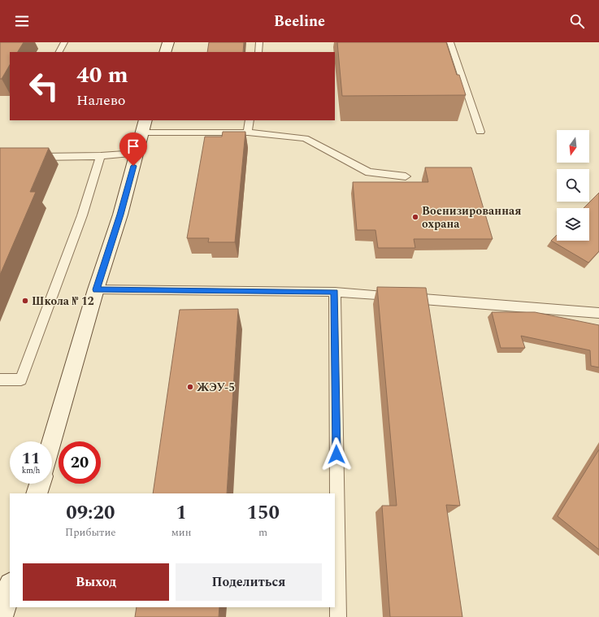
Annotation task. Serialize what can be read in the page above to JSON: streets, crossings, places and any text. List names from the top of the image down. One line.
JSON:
{"places":["Военизированная охрана","Школа № 12","ЖЭУ-5"],"north":"bottom","page":{"header":"Beeline","turn":["40 m","Налево"],"speed":"11 km/h","limit":"20","eta":["09:20","Прибытие","1","мин","150","m"],"buttons":["Выход","Поделиться"]}}
